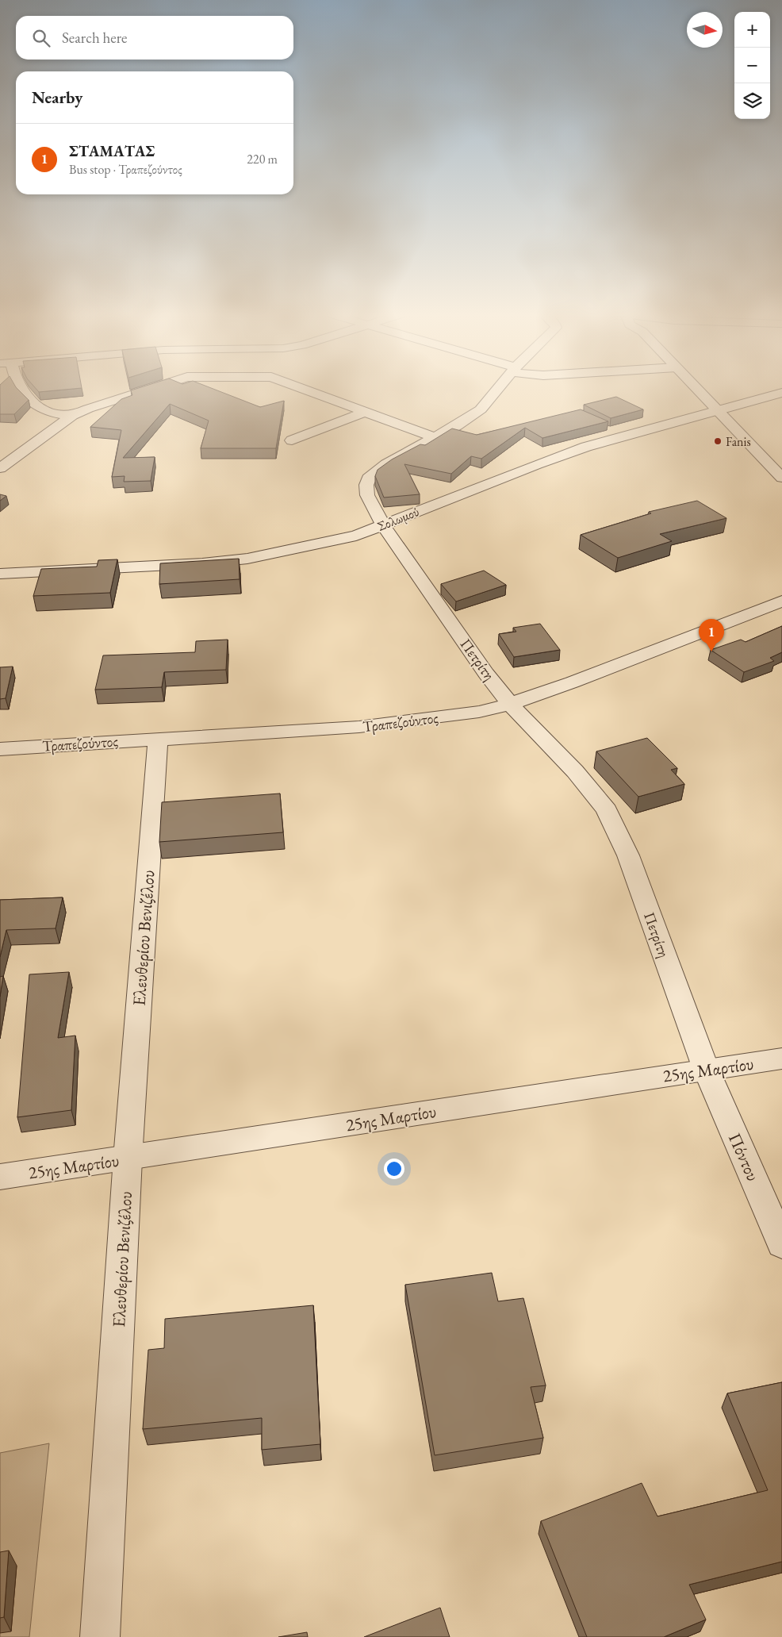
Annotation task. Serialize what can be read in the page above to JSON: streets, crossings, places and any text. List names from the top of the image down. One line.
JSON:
{"streets":{"street":["Σολωμού","Πετρίτη","Τραπεζούντος","Ελευθερίου Βενιζέλου","25ης Μαρτίου","Πόντου"]},"crossings":[["Σολωμού","Πετρίτη"],["Πετρίτη","Τραπεζούντος"],["Πετρίτη","25ης Μαρτίου"],["Πετρίτη","Πόντου"],["Τραπεζούντος","Ελευθερίου Βενιζέλου"],["Ελευθερίου Βενιζέλου","25ης Μαρτίου"],["25ης Μαρτίου","Πόντου"]],"places":["Fanis"],"north":"right","page":{"map_buttons":["+","−"],"search":"Search here","heading":"Nearby","list":[{"mark":"1","name":"ΣΤΑΜΑΤΑΣ","note":"Bus stop · Τραπεζούντος","value":"220 m"}],"pins":"1"}}
